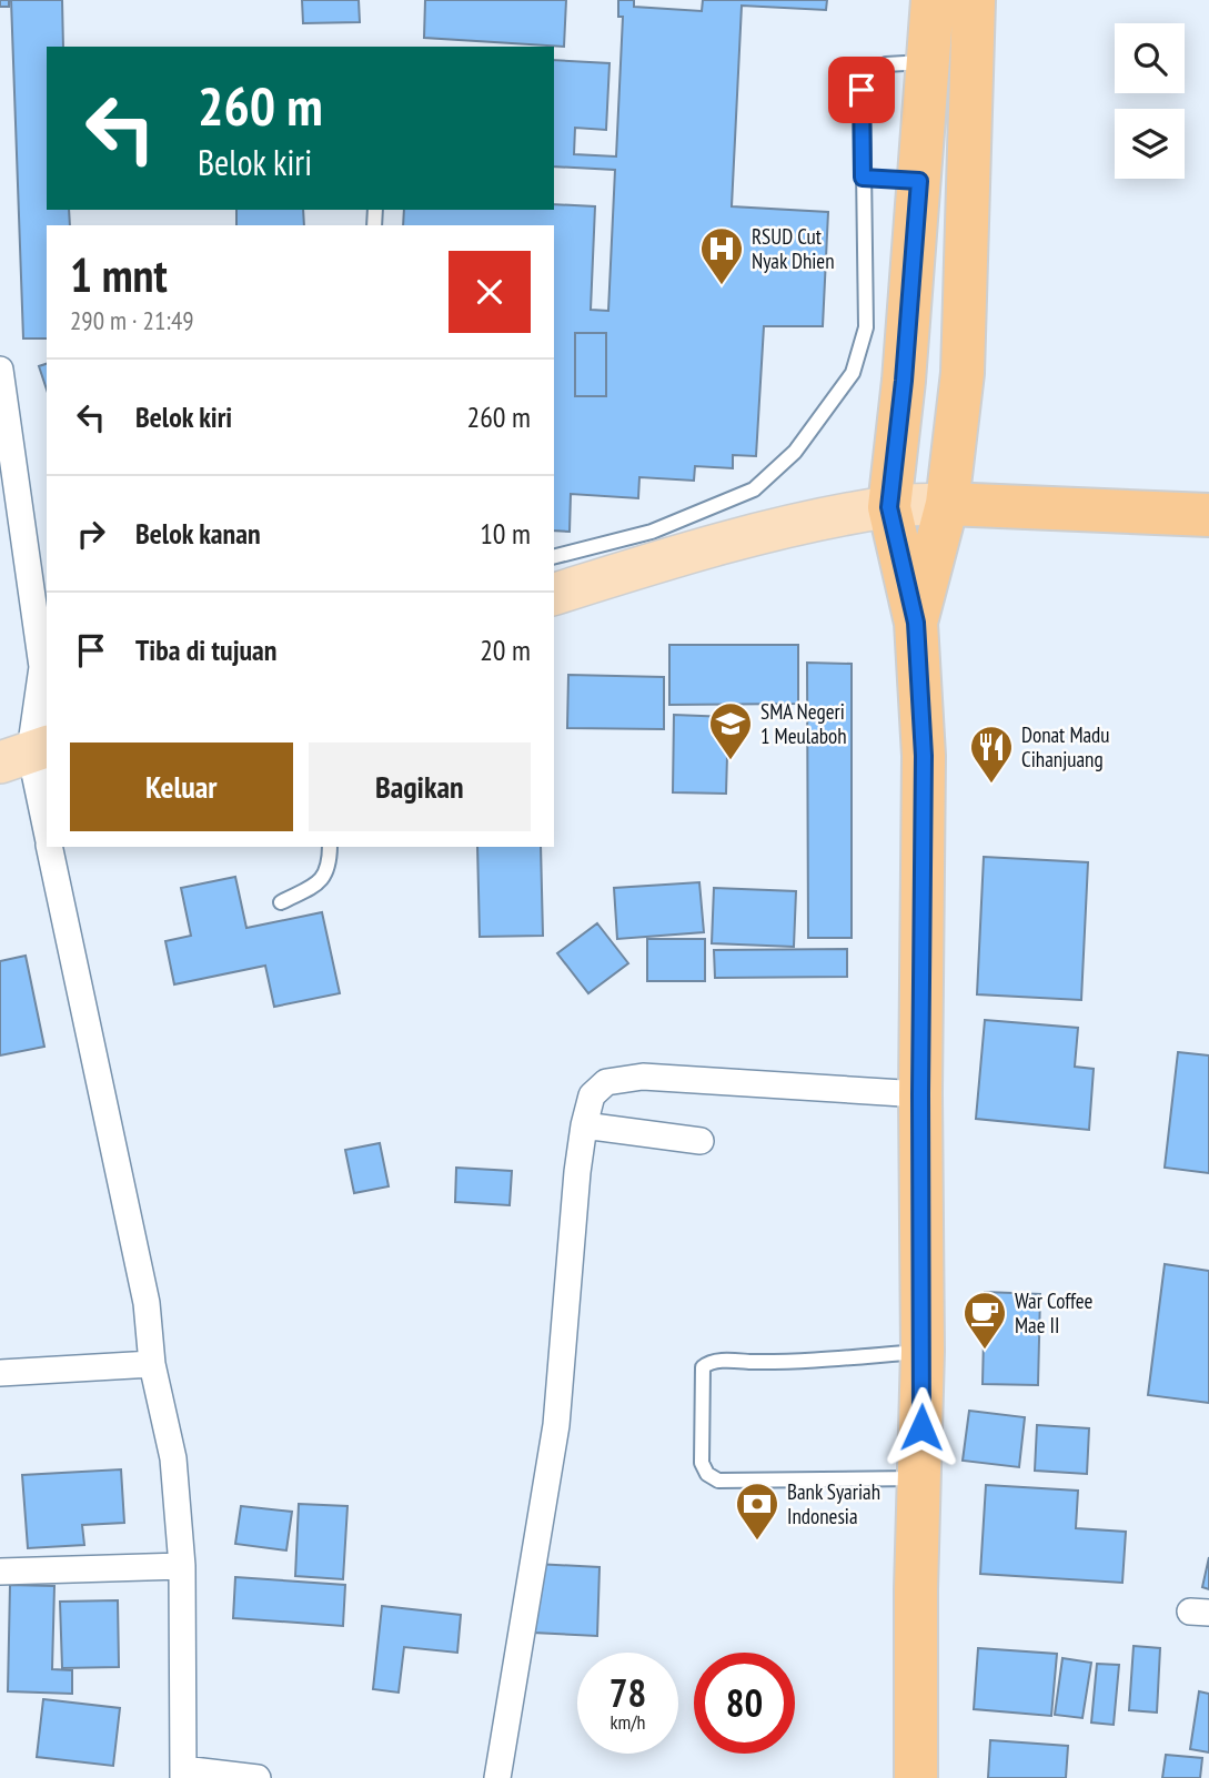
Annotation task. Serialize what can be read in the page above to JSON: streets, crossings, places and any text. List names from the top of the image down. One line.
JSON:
{"places":{"hospital":["RSUD Cut Nyak Dhien"],"school or university":["SMA Negeri 1 Meulaboh"],"restaurant":["Donat Madu Cihanjuang"],"cafe":["War Coffee Mae II"],"bank":["Bank Syariah Indonesia"]},"page":{"turn":["260 m","Belok kiri"],"heading":["1 mnt","290 m · 21:49"],"list":[{"name":"Belok kiri","value":"260 m"},{"name":"Belok kanan","value":"10 m"},{"name":"Tiba di tujuan","value":"20 m"}],"buttons":["Keluar","Bagikan"],"speed":"78 km/h","limit":"80"}}
